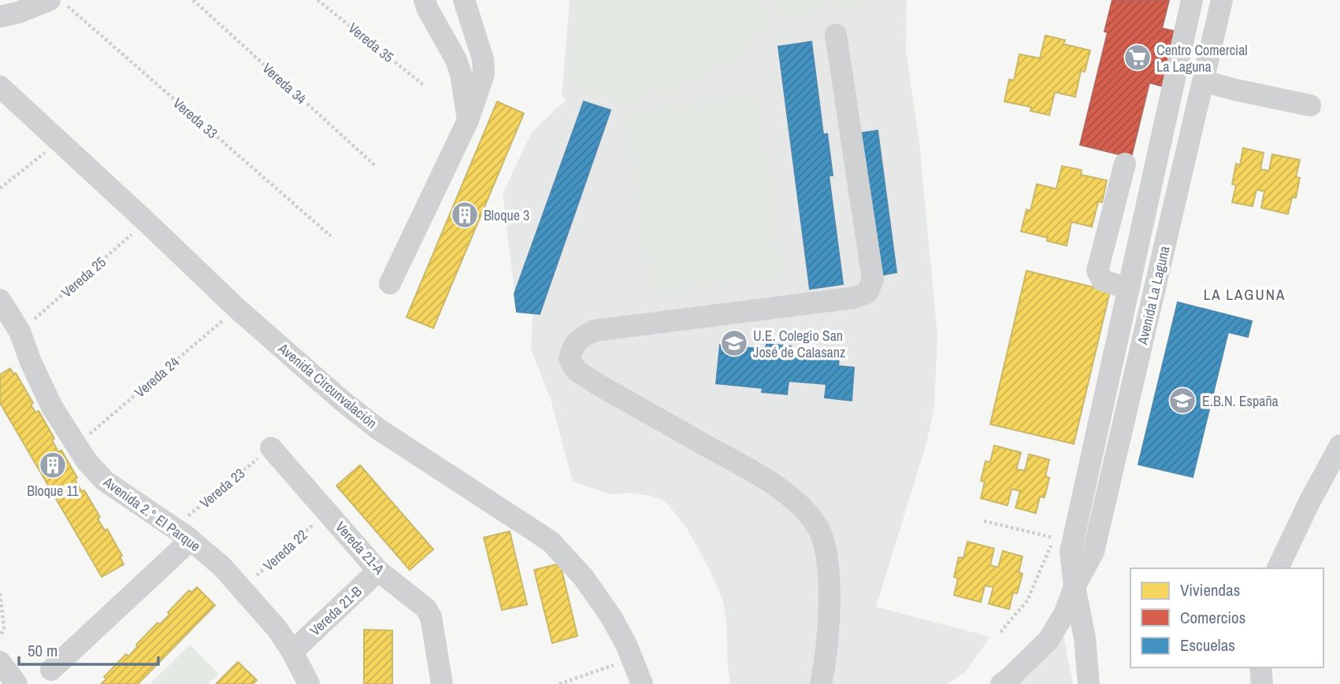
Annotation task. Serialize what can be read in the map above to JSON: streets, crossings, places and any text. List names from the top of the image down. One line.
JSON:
{"streets":{"street":["Avenida La Laguna","Avenida Circunvalación","Avenida 2.° El Parque","Vereda 21-A","Vereda 21-B"],"path":["Vereda 35","Vereda 34","Vereda 33","Vereda 25","Vereda 24","Vereda 23","Vereda 22"]},"crossings":[["Vereda 25","Avenida Circunvalación"],["Vereda 25","Avenida 2.° El Parque"],["Vereda 24","Avenida Circunvalación"],["Vereda 24","Avenida 2.° El Parque"],["Vereda 23","Avenida 2.° El Parque"],["Vereda 23","Vereda 21-A"],["Avenida 2.° El Parque","Vereda 22"],["Avenida 2.° El Parque","Vereda 21-B"],["Vereda 21-A","Vereda 22"],["Vereda 21-A","Vereda 21-B"]],"districts":["LA LAGUNA"],"places":{"supermarket":["Centro Comercial La Laguna"],"building":["Bloque 3","Bloque 11"],"school or university":["U.E. Colegio San José de Calasanz","E.B.N. España"]},"legend":["Viviendas","Comercios","Escuelas"],"scale_bar":"50 m"}
